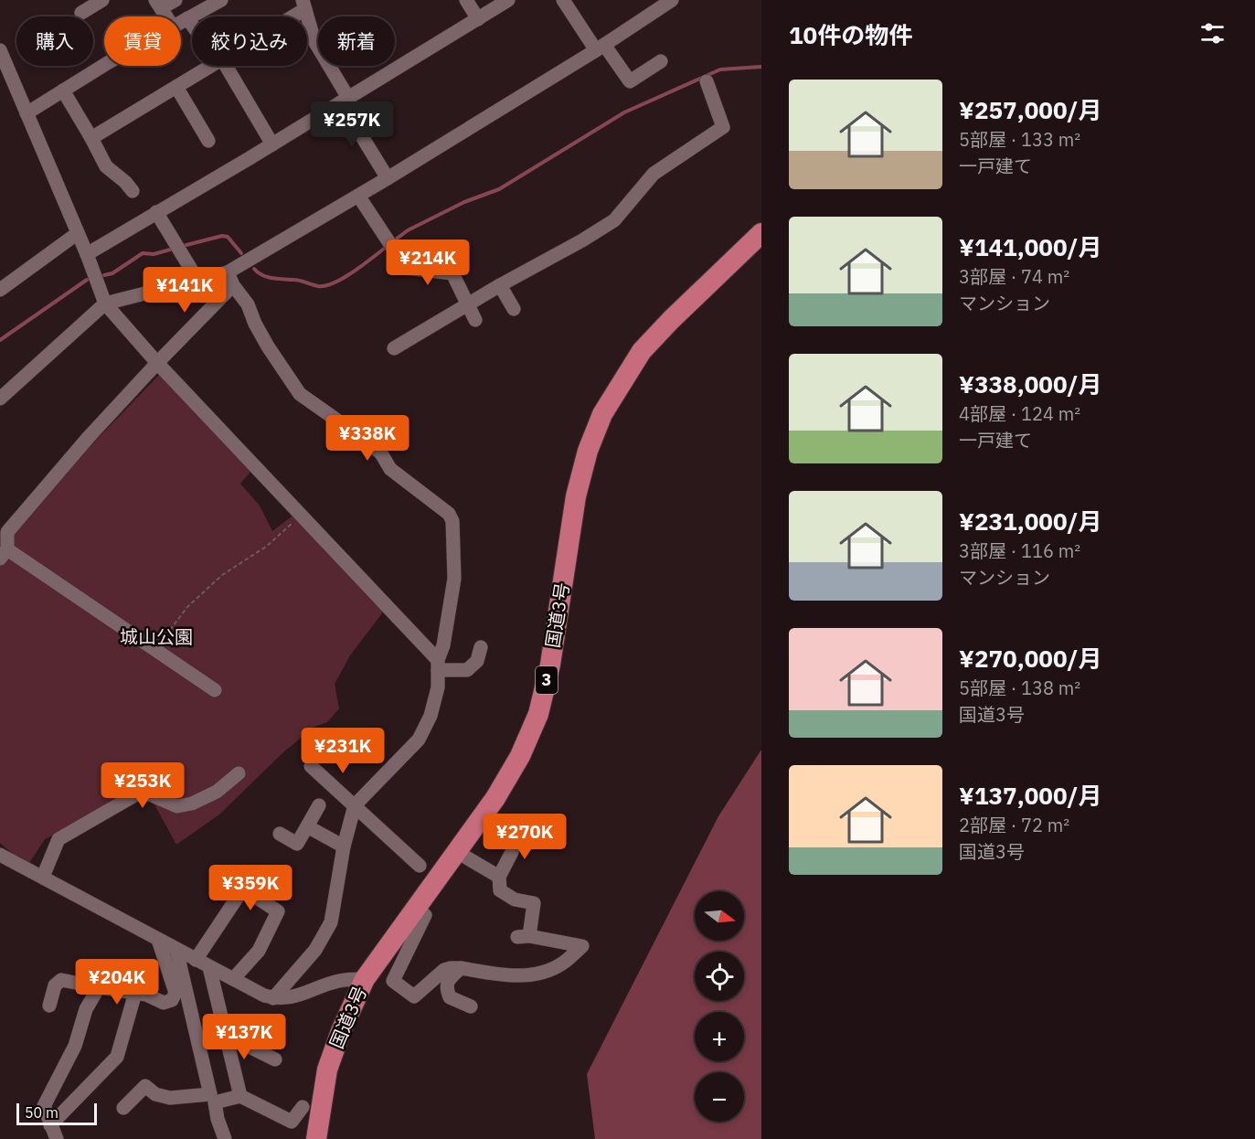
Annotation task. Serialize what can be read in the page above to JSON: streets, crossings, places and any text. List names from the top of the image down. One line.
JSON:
{"streets":{"highway":["国道3号","3"]},"parks":["城山公園"],"scale_bar":"50 m","north":"right","page":{"heading":"10件の物件","chip":["購入","賃貸","絞り込み","新着"],"list":[{"name":"¥257,000/月","note":"5部屋 · 133 m² · 一戸建て"},{"name":"¥141,000/月","note":"3部屋 · 74 m² · マンション"},{"name":"¥338,000/月","note":"4部屋 · 124 m² · 一戸建て"},{"name":"¥231,000/月","note":"3部屋 · 116 m² · マンション"},{"name":"¥270,000/月","note":"5部屋 · 138 m² · 国道3号"},{"name":"¥137,000/月","note":"2部屋 · 72 m² · 国道3号"}],"price":["¥257K","¥214K","¥141K","¥338K","¥231K","¥253K","¥270K","¥359K","¥204K","¥137K"],"map_buttons":["+","−"],"scale":"50 m"}}
